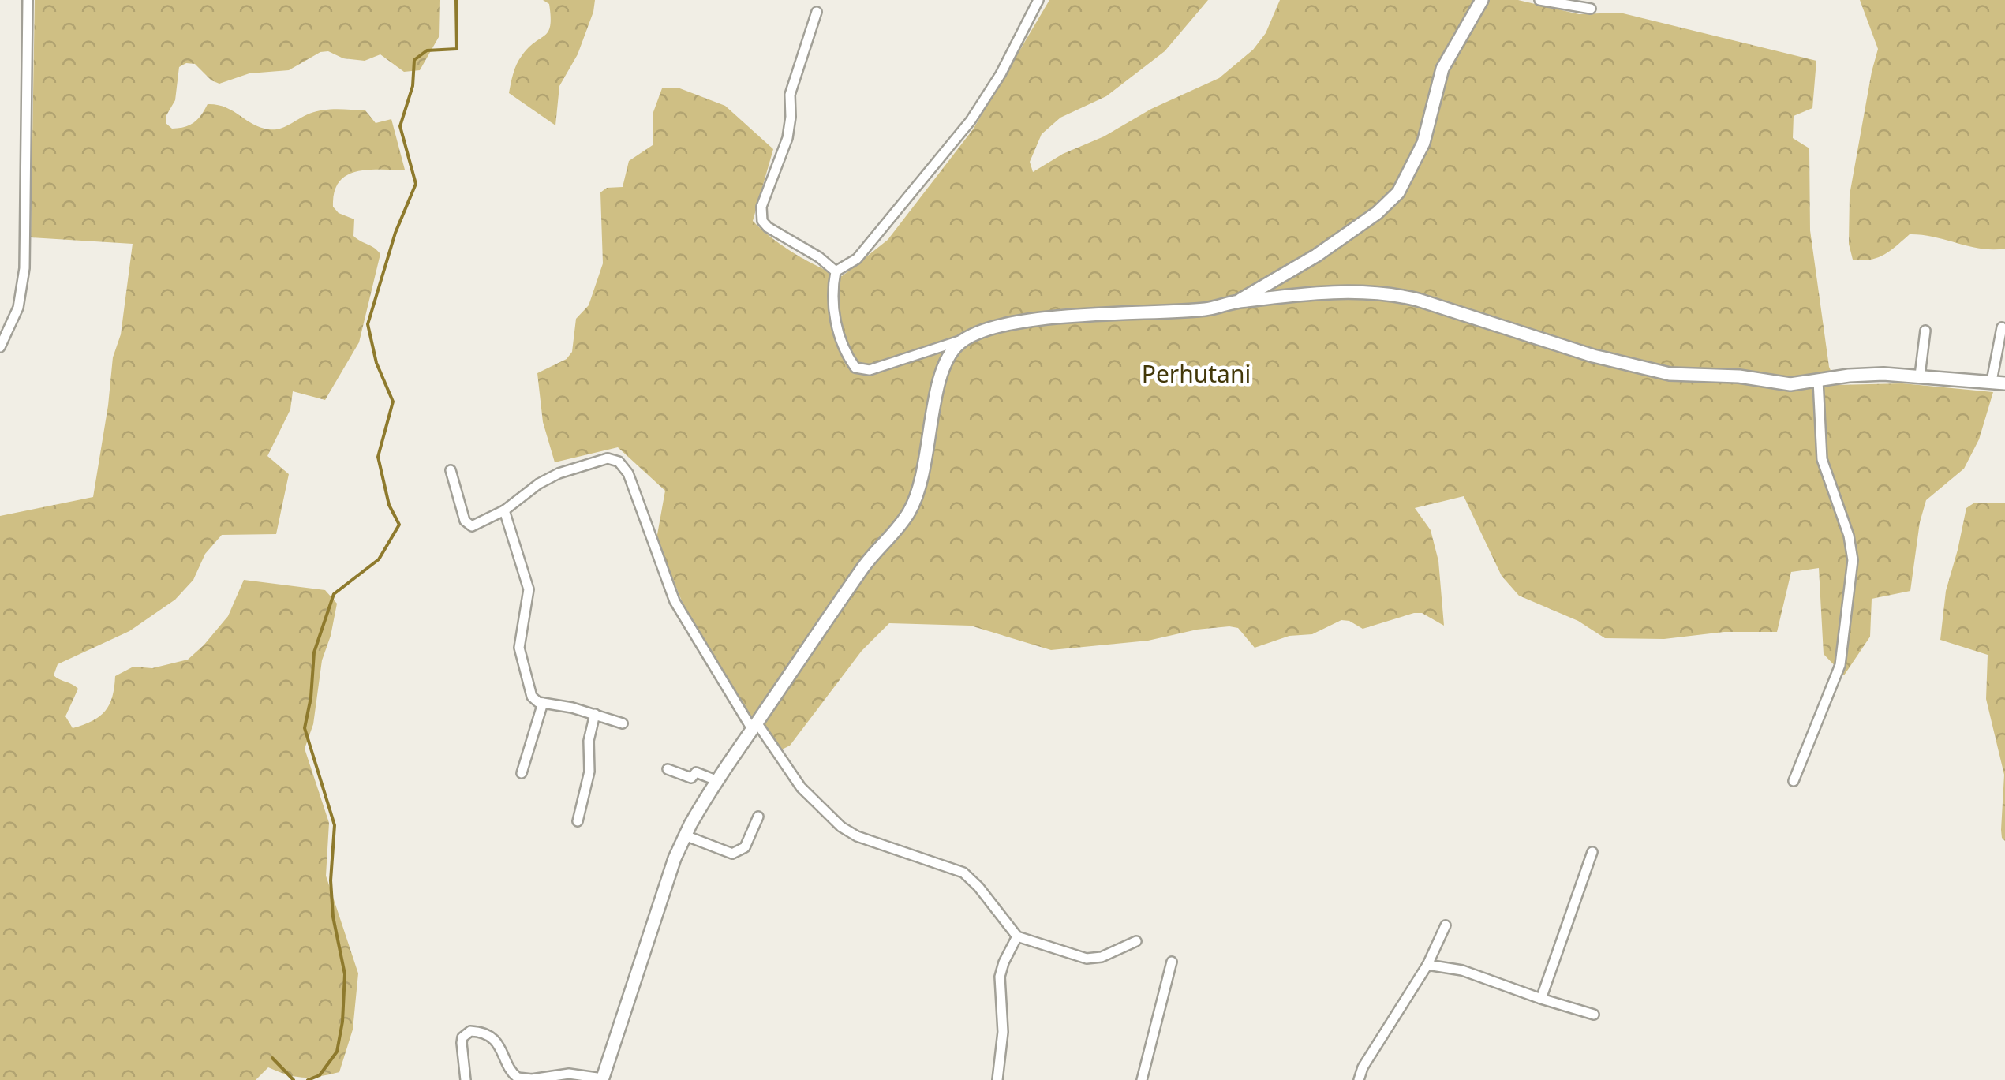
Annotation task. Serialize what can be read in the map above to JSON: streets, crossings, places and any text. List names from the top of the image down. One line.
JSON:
{"parks":["Perhutani"]}
